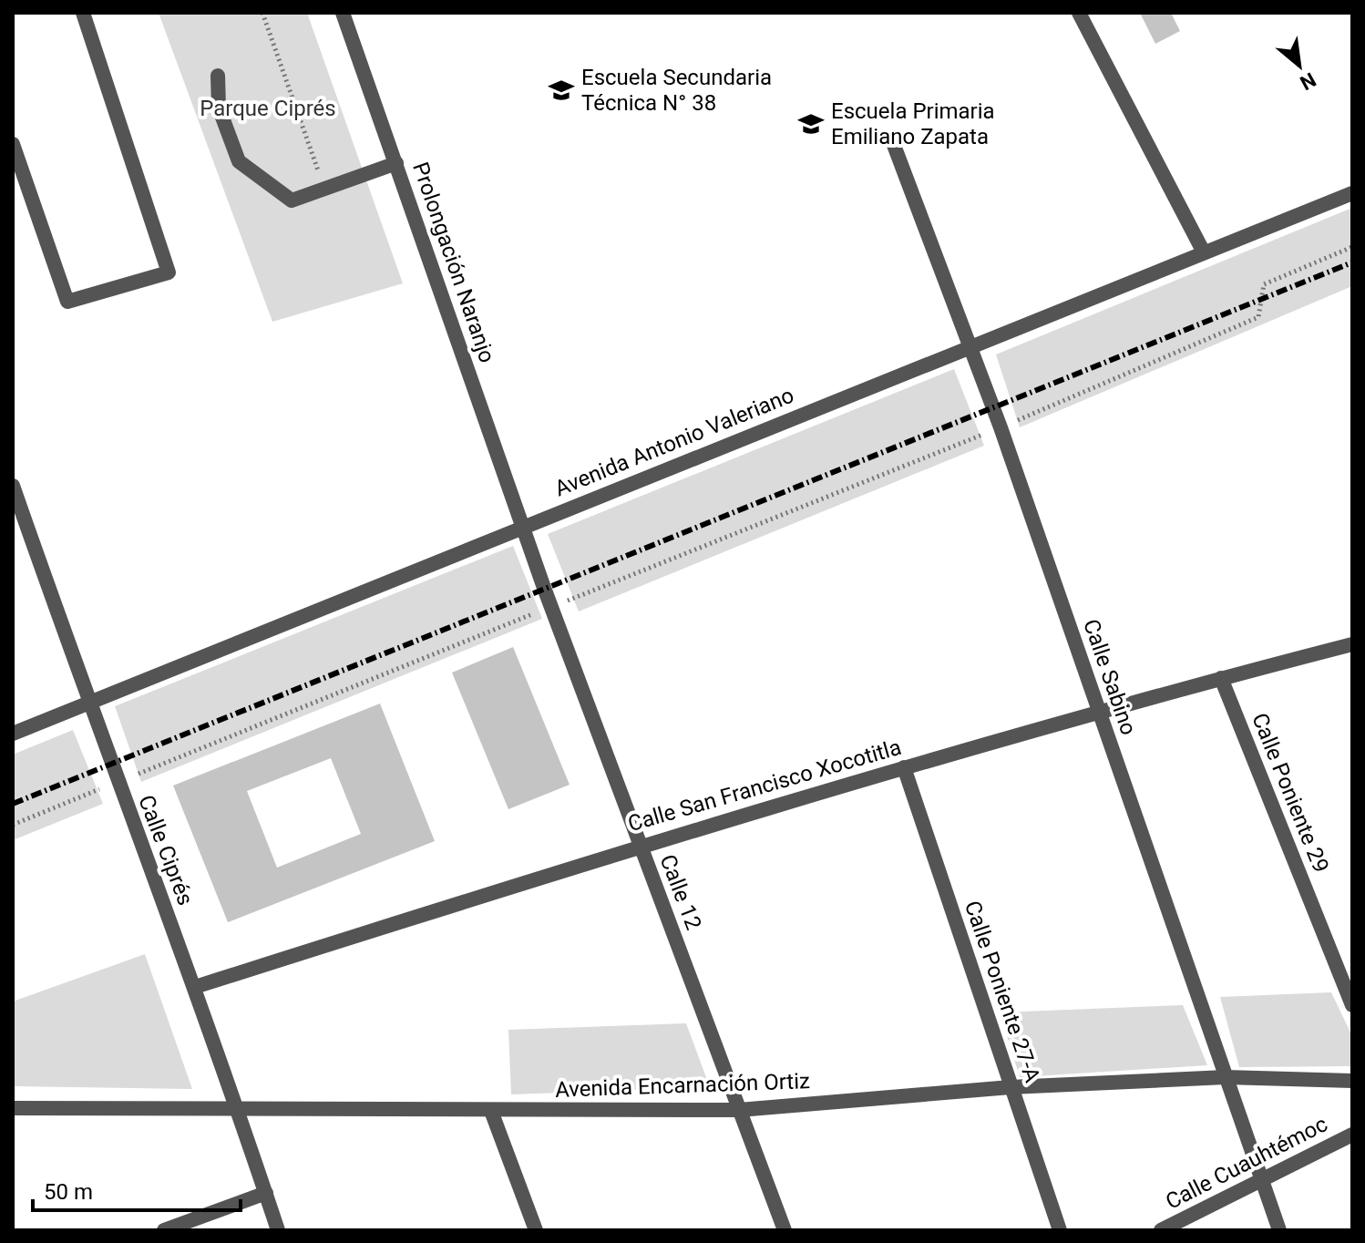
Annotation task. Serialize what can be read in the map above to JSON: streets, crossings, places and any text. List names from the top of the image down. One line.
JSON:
{"streets":{"street":["Prolongación Naranjo","Avenida Antonio Valeriano","Calle Sabino","Calle San Francisco Xocotitla","Calle Poniente 29","Calle Ciprés","Calle 12","Calle Poniente 27-A","Avenida Encarnación Ortiz","Calle Cuauhtémoc"]},"crossings":[["Prolongación Naranjo","Avenida Antonio Valeriano"],["Prolongación Naranjo","Calle 12"],["Avenida Antonio Valeriano","Calle Sabino"],["Avenida Antonio Valeriano","Calle Ciprés"],["Avenida Antonio Valeriano","Calle 12"],["Calle Sabino","Calle San Francisco Xocotitla"],["Calle Sabino","Avenida Encarnación Ortiz"],["Calle Sabino","Calle Cuauhtémoc"],["Calle San Francisco Xocotitla","Calle Poniente 29"],["Calle San Francisco Xocotitla","Calle Ciprés"],["Calle San Francisco Xocotitla","Calle 12"],["Calle San Francisco Xocotitla","Calle Poniente 27-A"],["Calle Ciprés","Avenida Encarnación Ortiz"],["Calle 12","Avenida Encarnación Ortiz"],["Calle Poniente 27-A","Avenida Encarnación Ortiz"]],"parks":["Parque Ciprés"],"places":{"school or university":["Escuela Secundaria Técnica N° 38","Escuela Primaria Emiliano Zapata"]},"scale_bar":"50 m","north":"bottom right"}
